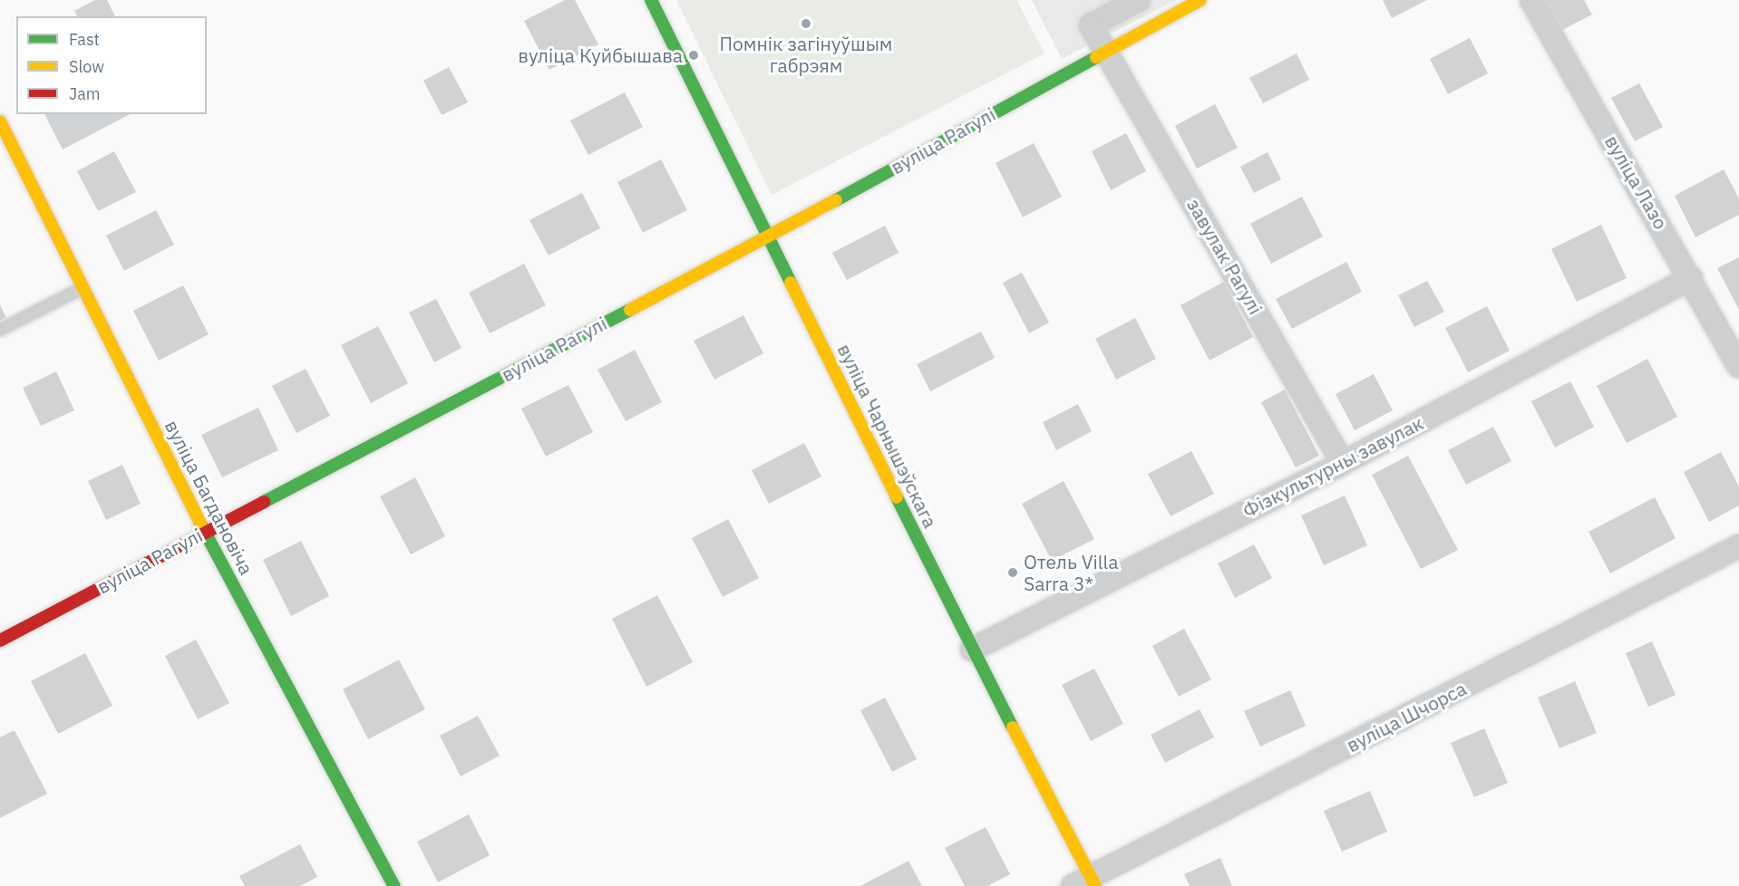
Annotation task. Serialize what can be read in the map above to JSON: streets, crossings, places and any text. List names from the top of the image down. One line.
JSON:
{"streets":{"street":["вуліца Рагулі","вуліца Лазо","завулак Рагулі","вуліца Чарнышэўскага","Фізкультурны завулак","вуліца Багдановіча","вуліца Шчорса"]},"crossings":[["вуліца Рагулі","завулак Рагулі"],["вуліца Рагулі","вуліца Чарнышэўскага"],["вуліца Рагулі","вуліца Багдановіча"],["вуліца Лазо","Фізкультурны завулак"],["завулак Рагулі","Фізкультурны завулак"],["вуліца Чарнышэўскага","Фізкультурны завулак"],["вуліца Чарнышэўскага","вуліца Шчорса"]],"places":["Помнік загінуўшым габрэям","вуліца Куйбышава","Отель Villa Sarra 3*"],"legend":["Fast","Slow","Jam"]}
